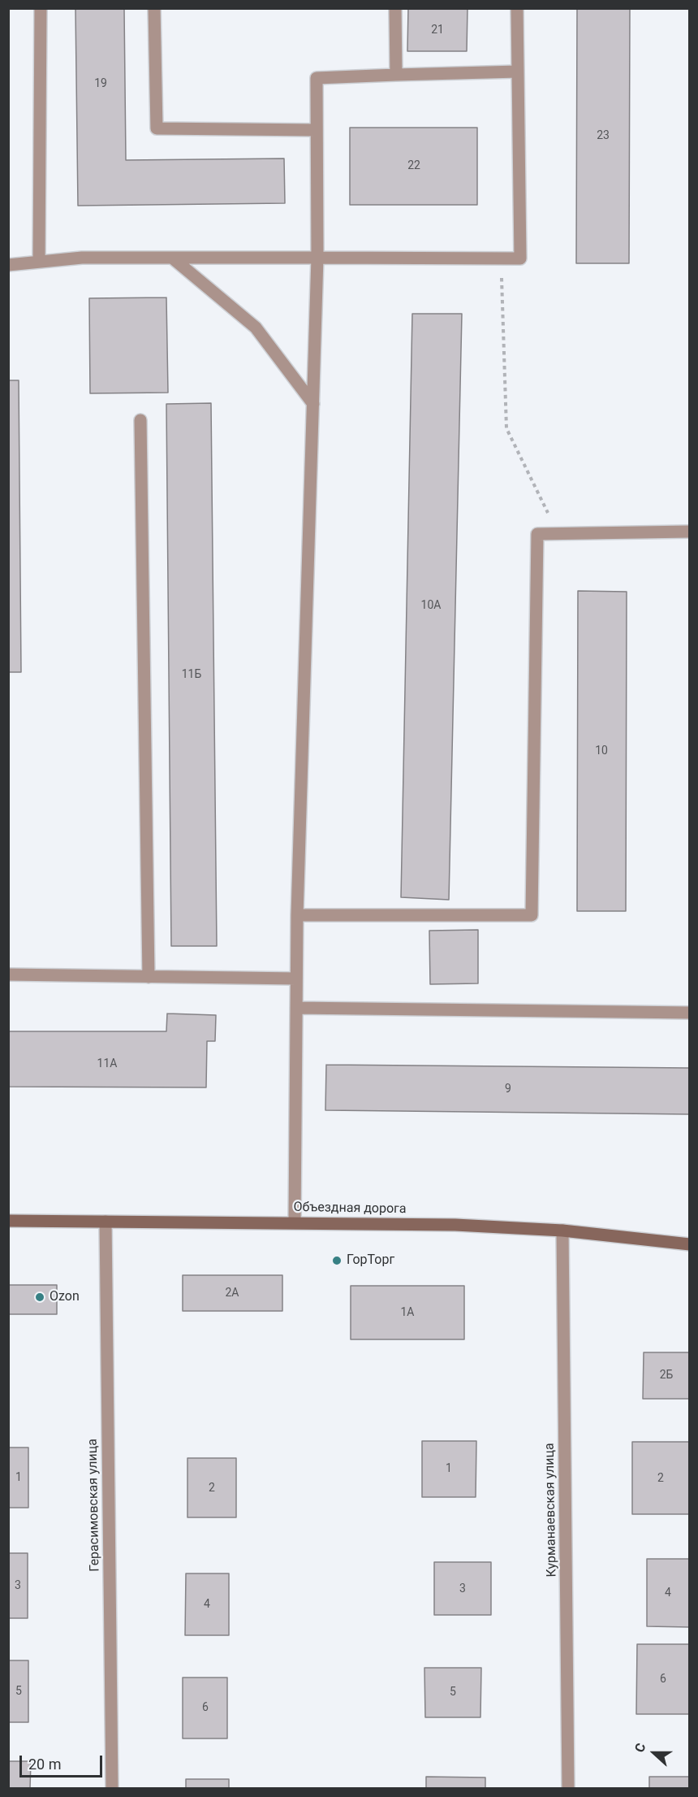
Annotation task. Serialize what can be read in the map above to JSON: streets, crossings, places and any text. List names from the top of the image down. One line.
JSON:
{"streets":{"main road":["Объездная дорога"],"street":["Герасимовская улица","Курманаевская улица"]},"crossings":[["Объездная дорога","Герасимовская улица"],["Объездная дорога","Курманаевская улица"]],"places":["ГорТорг","Ozon"],"house_numbers":["21","19","23","22","10А","11Б","10","11А","9","2А","1А","2Б","1","1","2","2","3","3","4","4","6","5","5","6"],"scale_bar":"20 m","north":"left"}
